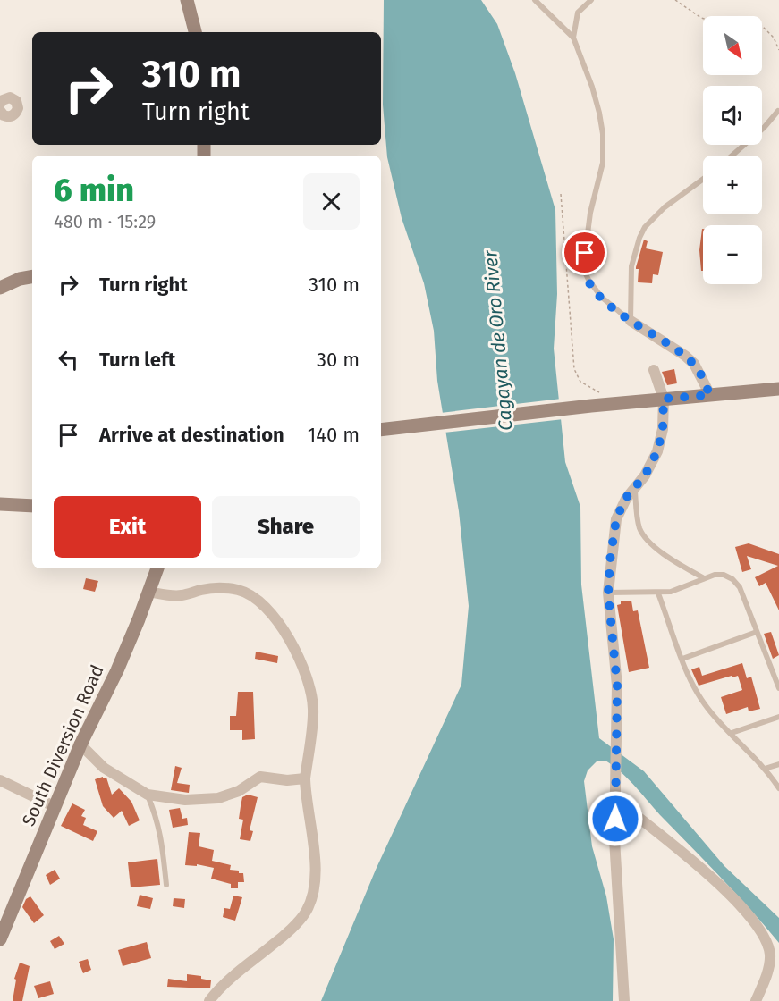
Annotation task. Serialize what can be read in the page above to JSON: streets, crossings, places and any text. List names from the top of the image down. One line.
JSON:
{"streets":{"main road":["South Diversion Road"]},"water":["Cagayan de Oro River"],"north":"bottom right","page":{"map_buttons":["+","−"],"turn":["310 m","Turn right"],"heading":["6 min","480 m · 15:29"],"list":[{"name":"Turn right","value":"310 m"},{"name":"Turn left","value":"30 m"},{"name":"Arrive at destination","value":"140 m"}],"buttons":["Exit","Share"]}}
